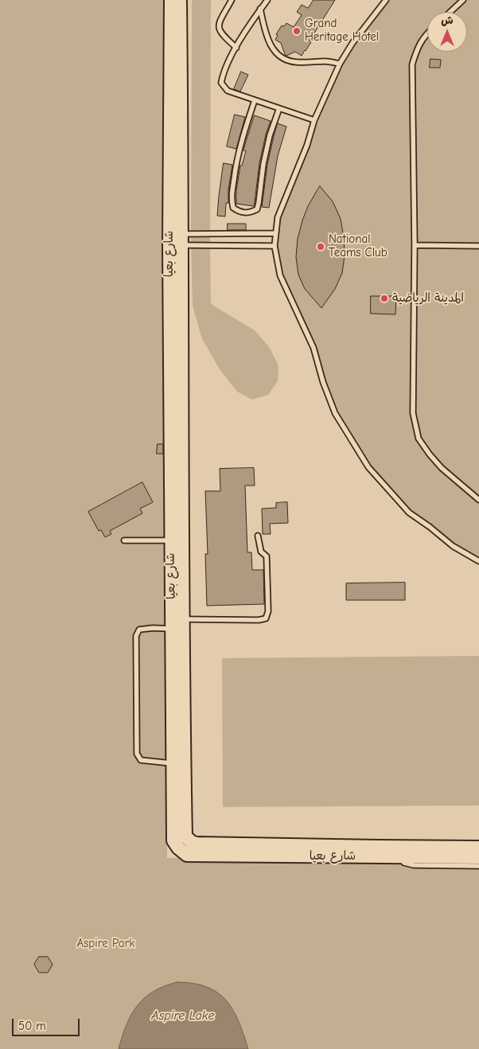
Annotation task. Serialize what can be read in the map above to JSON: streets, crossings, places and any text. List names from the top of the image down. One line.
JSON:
{"streets":{"street":["شارع بعيا"]},"water":["Aspire Lake"],"parks":["Aspire Park"],"places":["Grand Heritage Hotel","National Teams Club","المدينة الرياضية"],"scale_bar":"50 m","north":"top"}
